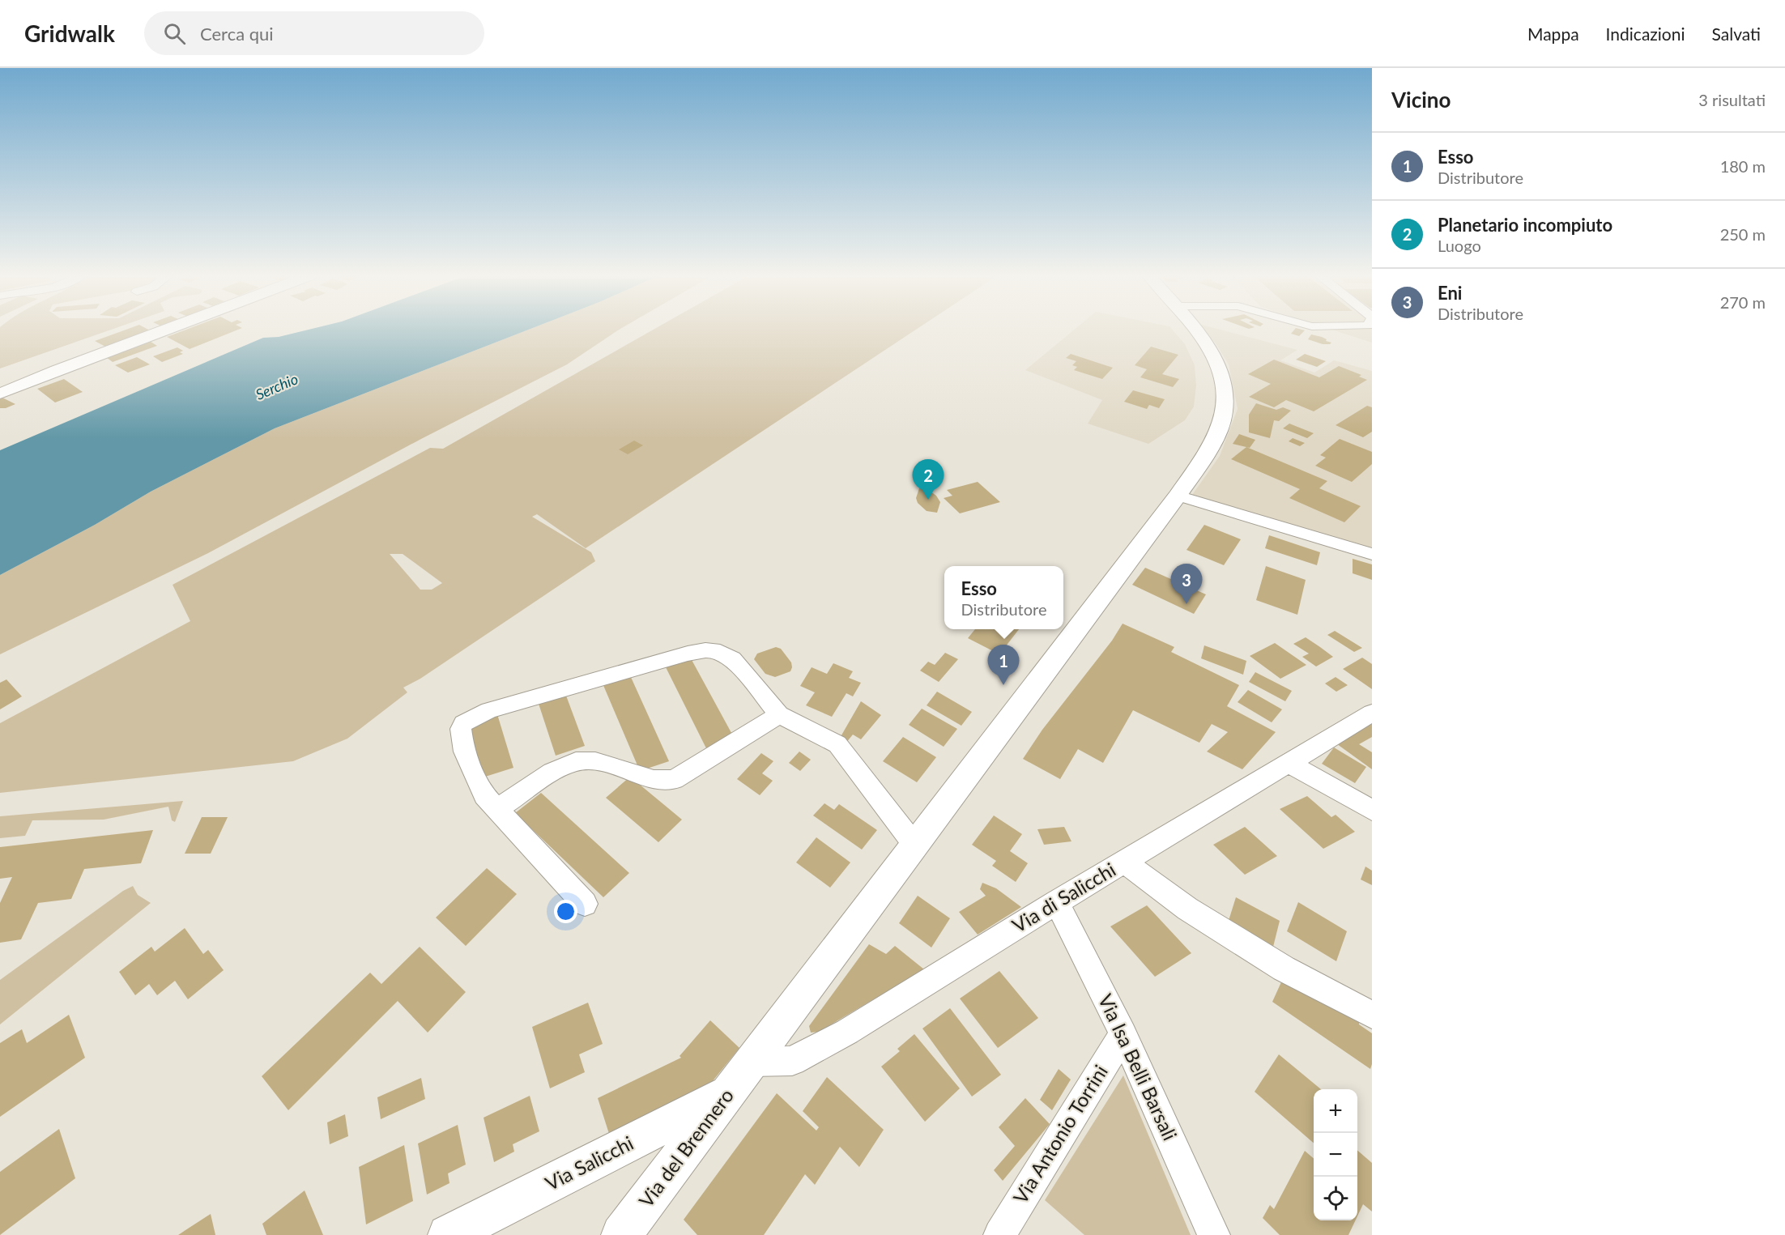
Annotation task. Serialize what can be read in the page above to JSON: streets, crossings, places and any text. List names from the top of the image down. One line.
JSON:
{"streets":{"main road":["Via del Brennero","Via Salicchi"],"street":["Via di Salicchi","Via Isa Belli Barsali","Via Antonio Torrini"]},"crossings":[["Via di Salicchi","Via Isa Belli Barsali"],["Via di Salicchi","Via del Brennero"],["Via di Salicchi","Via Salicchi"],["Via Isa Belli Barsali","Via Antonio Torrini"],["Via del Brennero","Via Salicchi"]],"water":["Serchio"],"page":{"header":"Gridwalk","search":"Cerca qui","nav":["Mappa","Indicazioni","Salvati"],"heading":["Vicino","3 risultati"],"list":[{"mark":"1","name":"Esso","note":"Distributore","value":"180 m"},{"mark":"2","name":"Planetario incompiuto","note":"Luogo","value":"250 m"},{"mark":"3","name":"Eni","note":"Distributore","value":"270 m"}],"pins":["2","3","1"],"popup":["Esso","Distributore"],"map_buttons":["+","−"]}}
